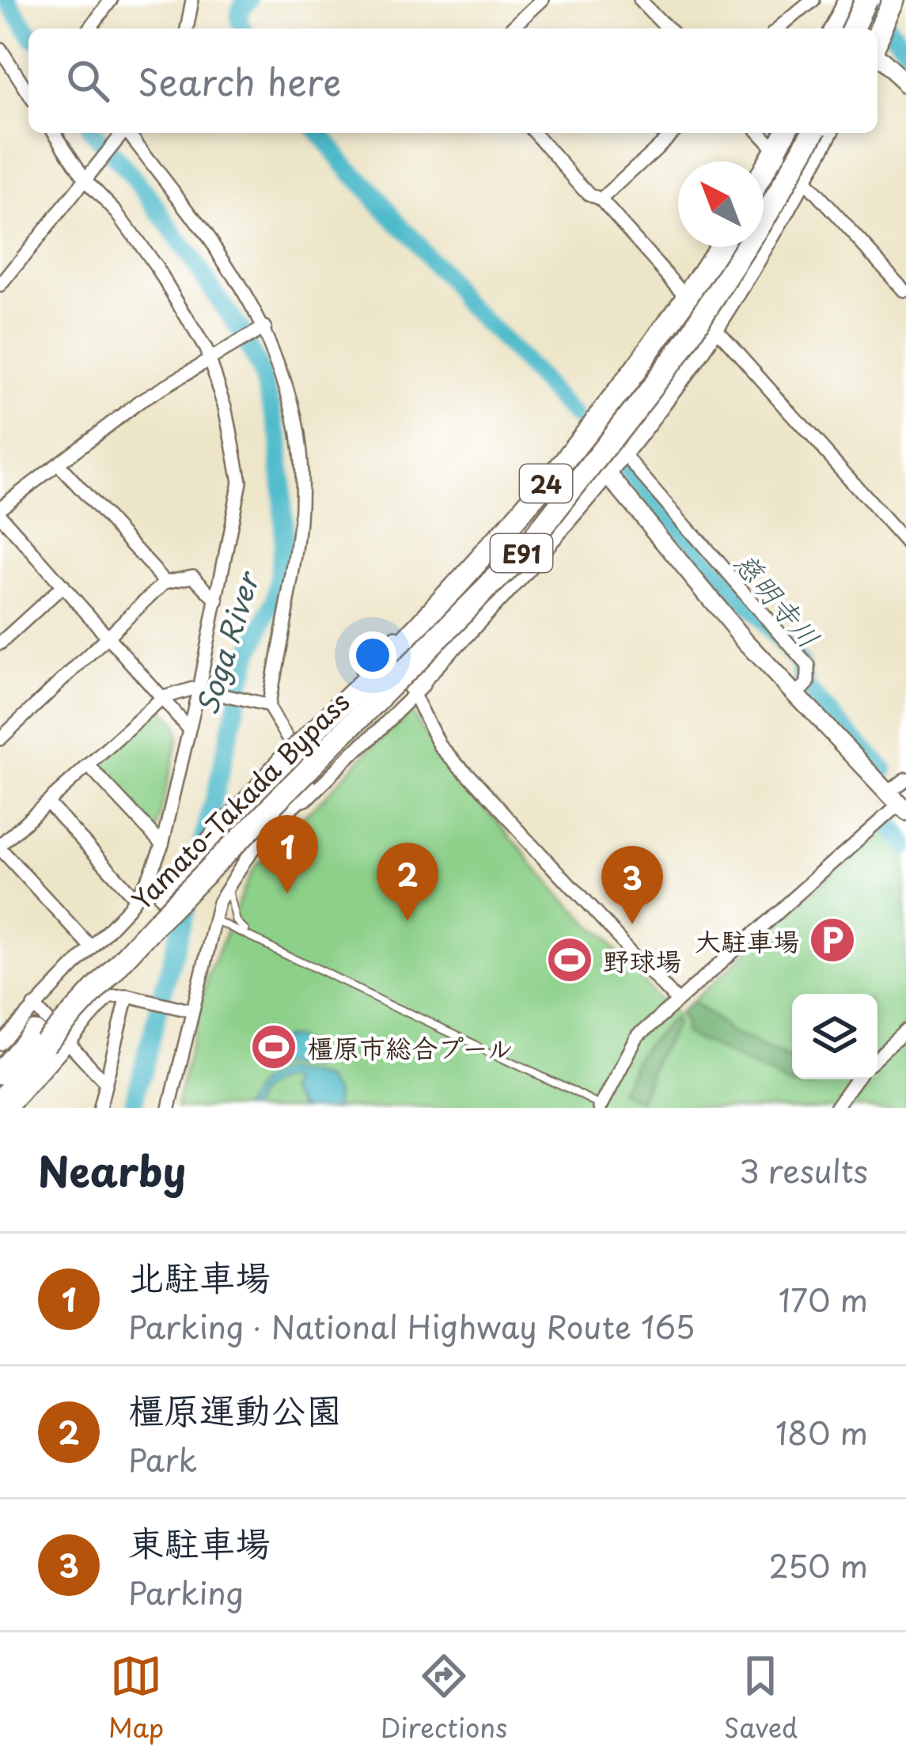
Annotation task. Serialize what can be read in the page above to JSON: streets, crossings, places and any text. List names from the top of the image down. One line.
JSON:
{"streets":{"highway":["24","E91","Yamato-Takada Bypass"]},"crossings":[["24","Yamato-Takada Bypass"]],"water":["慈明寺川","Soga River"],"places":{"parking":["大駐車場"],"sports":["野球場","橿原市総合プール"]},"north":"top left","page":{"search":"Search here","pins":["1","2","3"],"heading":["Nearby","3 results"],"list":[{"mark":"1","name":"北駐車場","note":"Parking · National Highway Route 165","value":"170 m"},{"mark":"2","name":"橿原運動公園","note":"Park","value":"180 m"},{"mark":"3","name":"東駐車場","note":"Parking","value":"250 m"}],"nav":["Map","Directions","Saved"]}}
